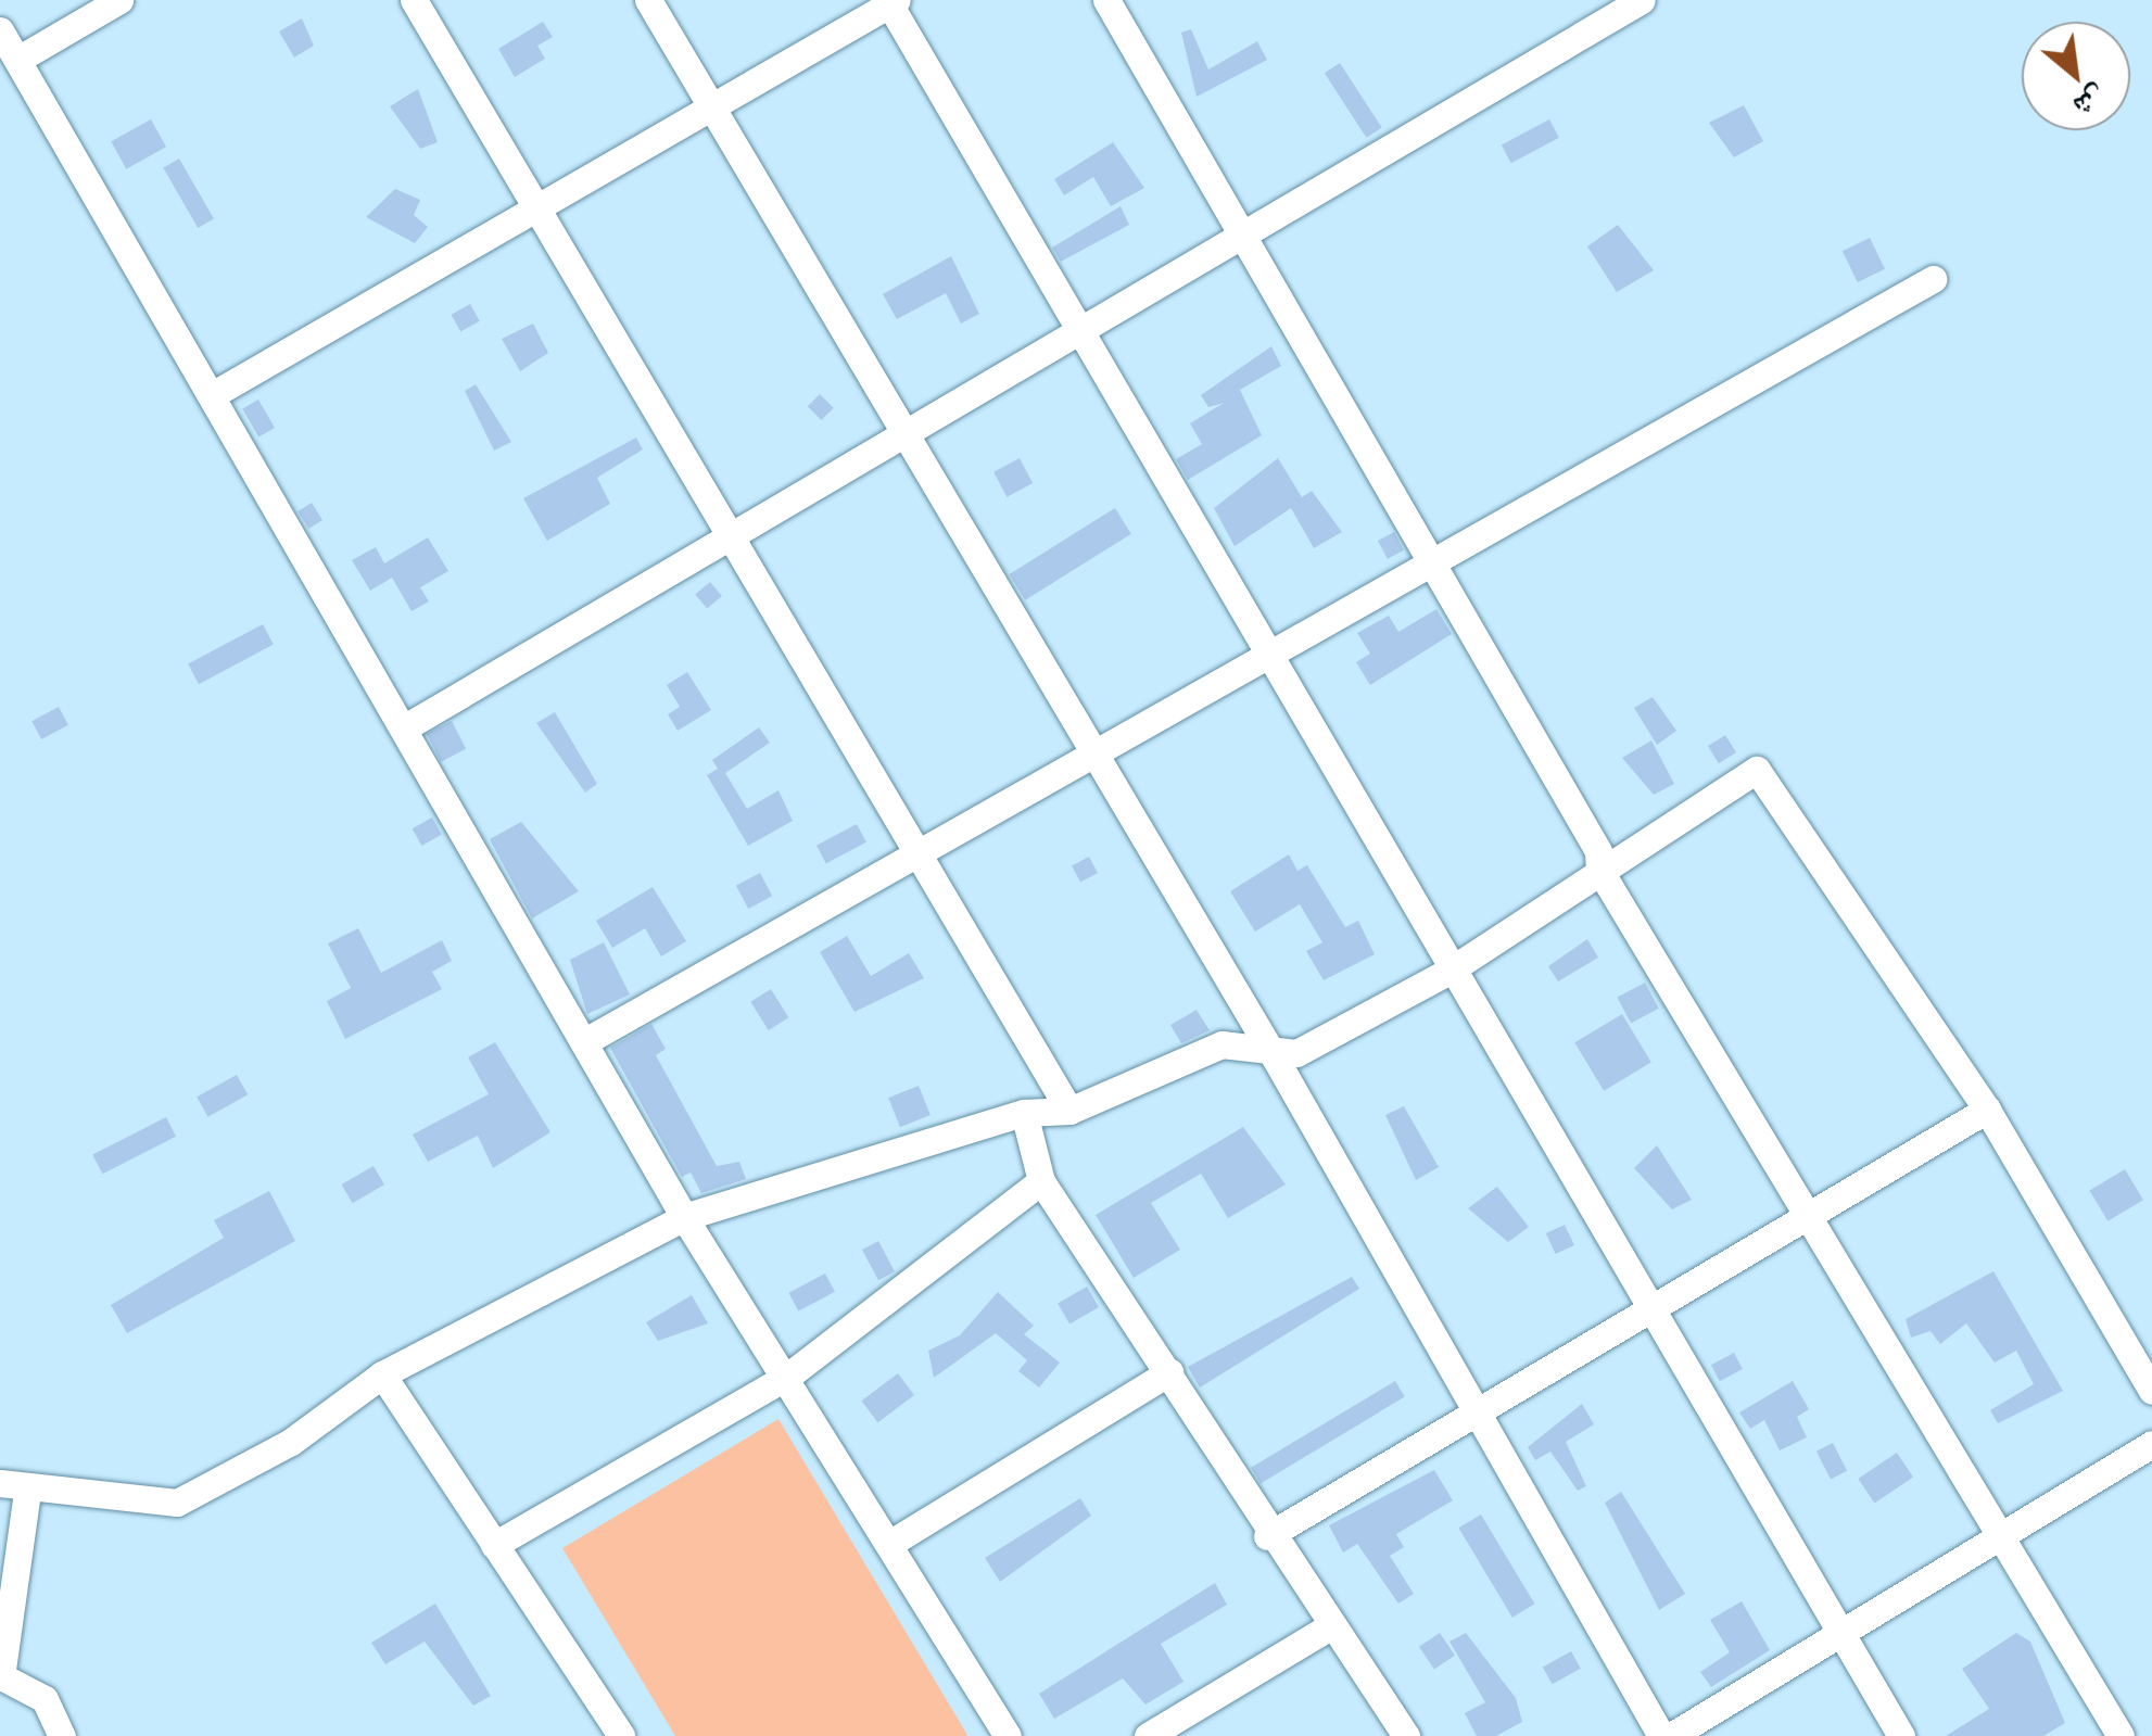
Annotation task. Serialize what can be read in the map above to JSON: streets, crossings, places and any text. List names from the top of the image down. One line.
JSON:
{"north":"bottom right"}
